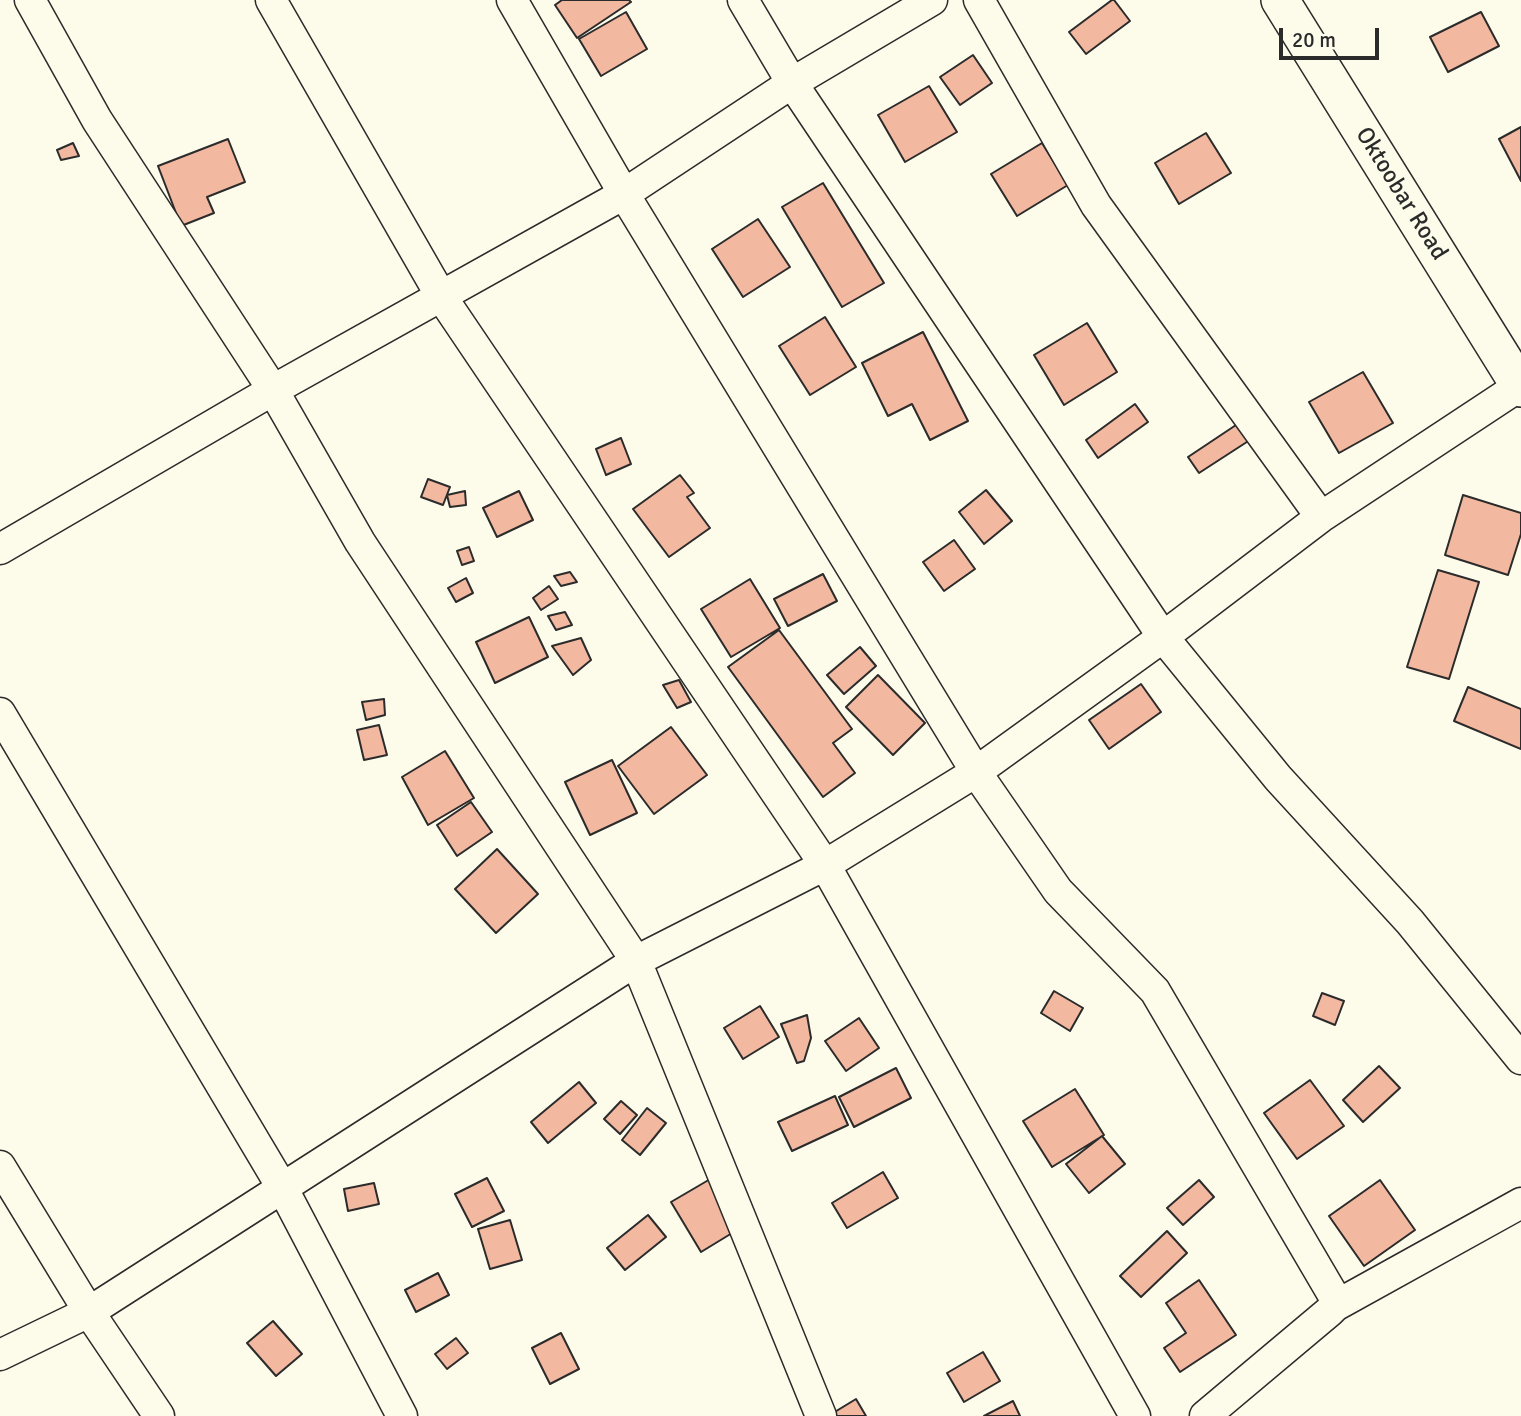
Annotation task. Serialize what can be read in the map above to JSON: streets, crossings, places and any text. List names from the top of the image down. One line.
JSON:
{"streets":{"street":["Oktoobar Road"]},"scale_bar":"20 m"}
